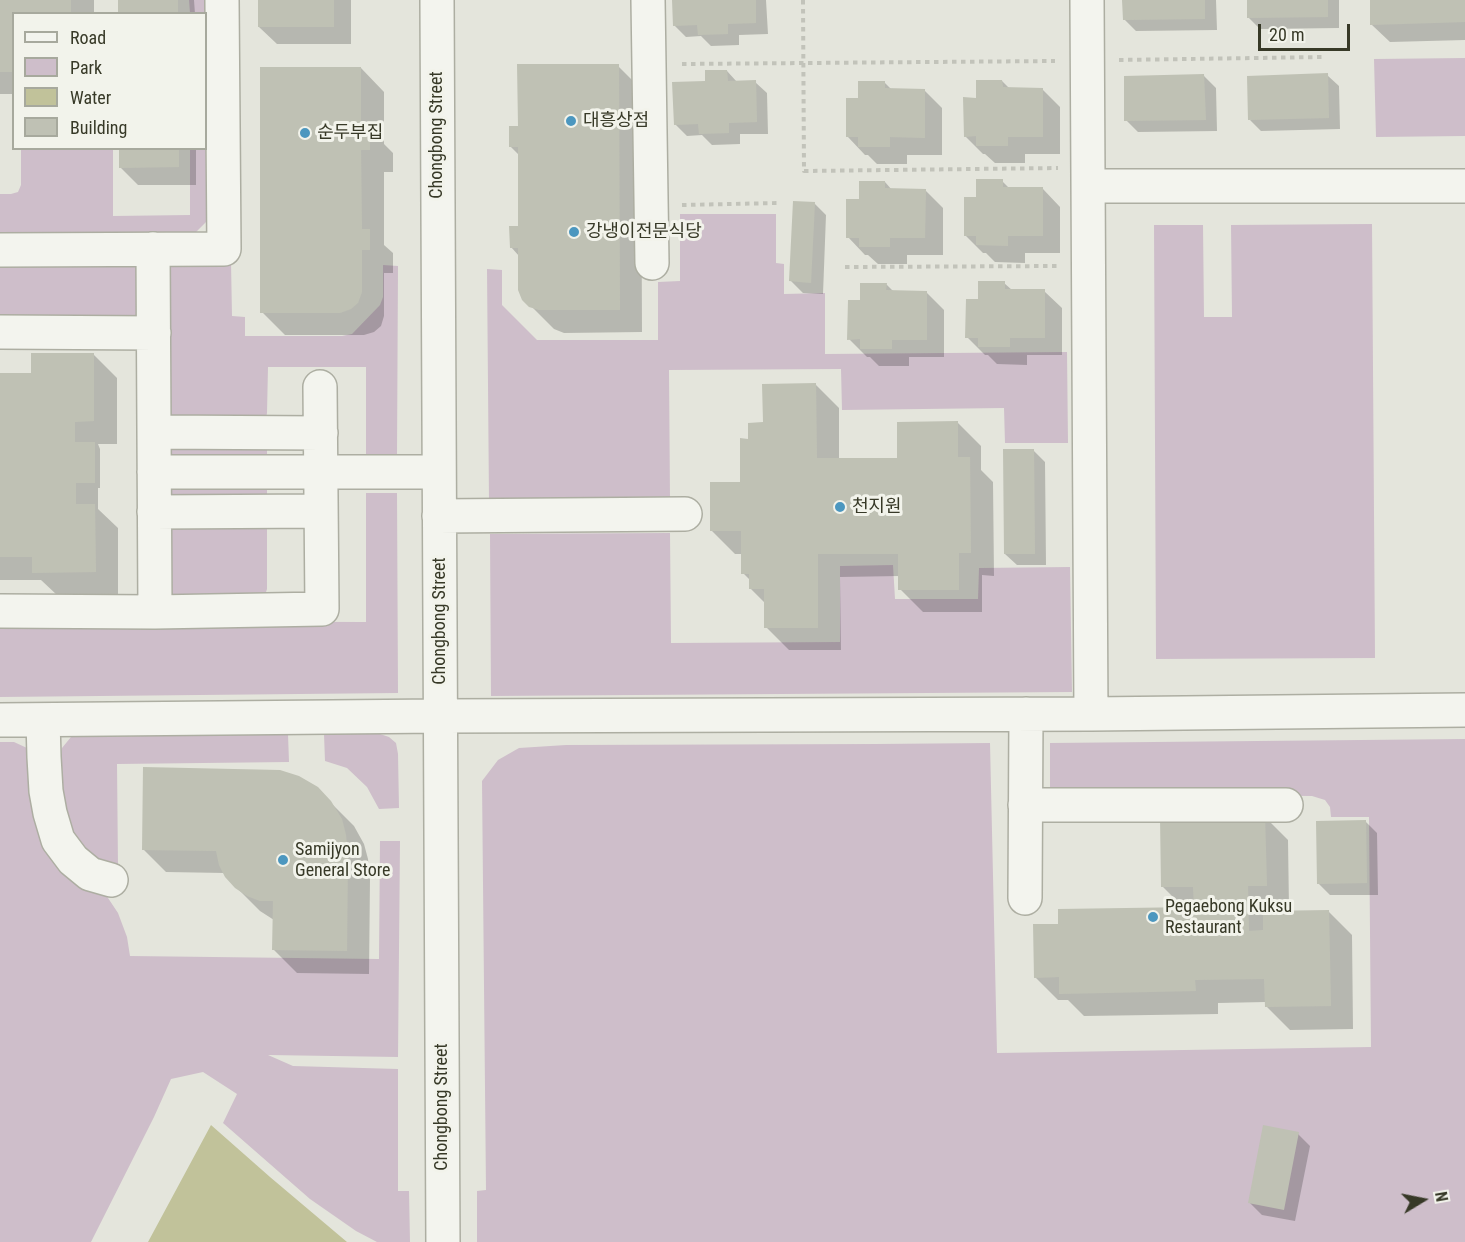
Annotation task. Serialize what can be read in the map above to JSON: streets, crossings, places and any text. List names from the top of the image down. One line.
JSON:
{"streets":{"street":["Chongbong Street"]},"places":["대흥상점","순두부집","강냉이전문식당","천지원","Samijyon General Store","Pegaebong Kuksu Restaurant"],"legend":["Road","Park","Water","Building"],"scale_bar":"20 m","north":"right"}
